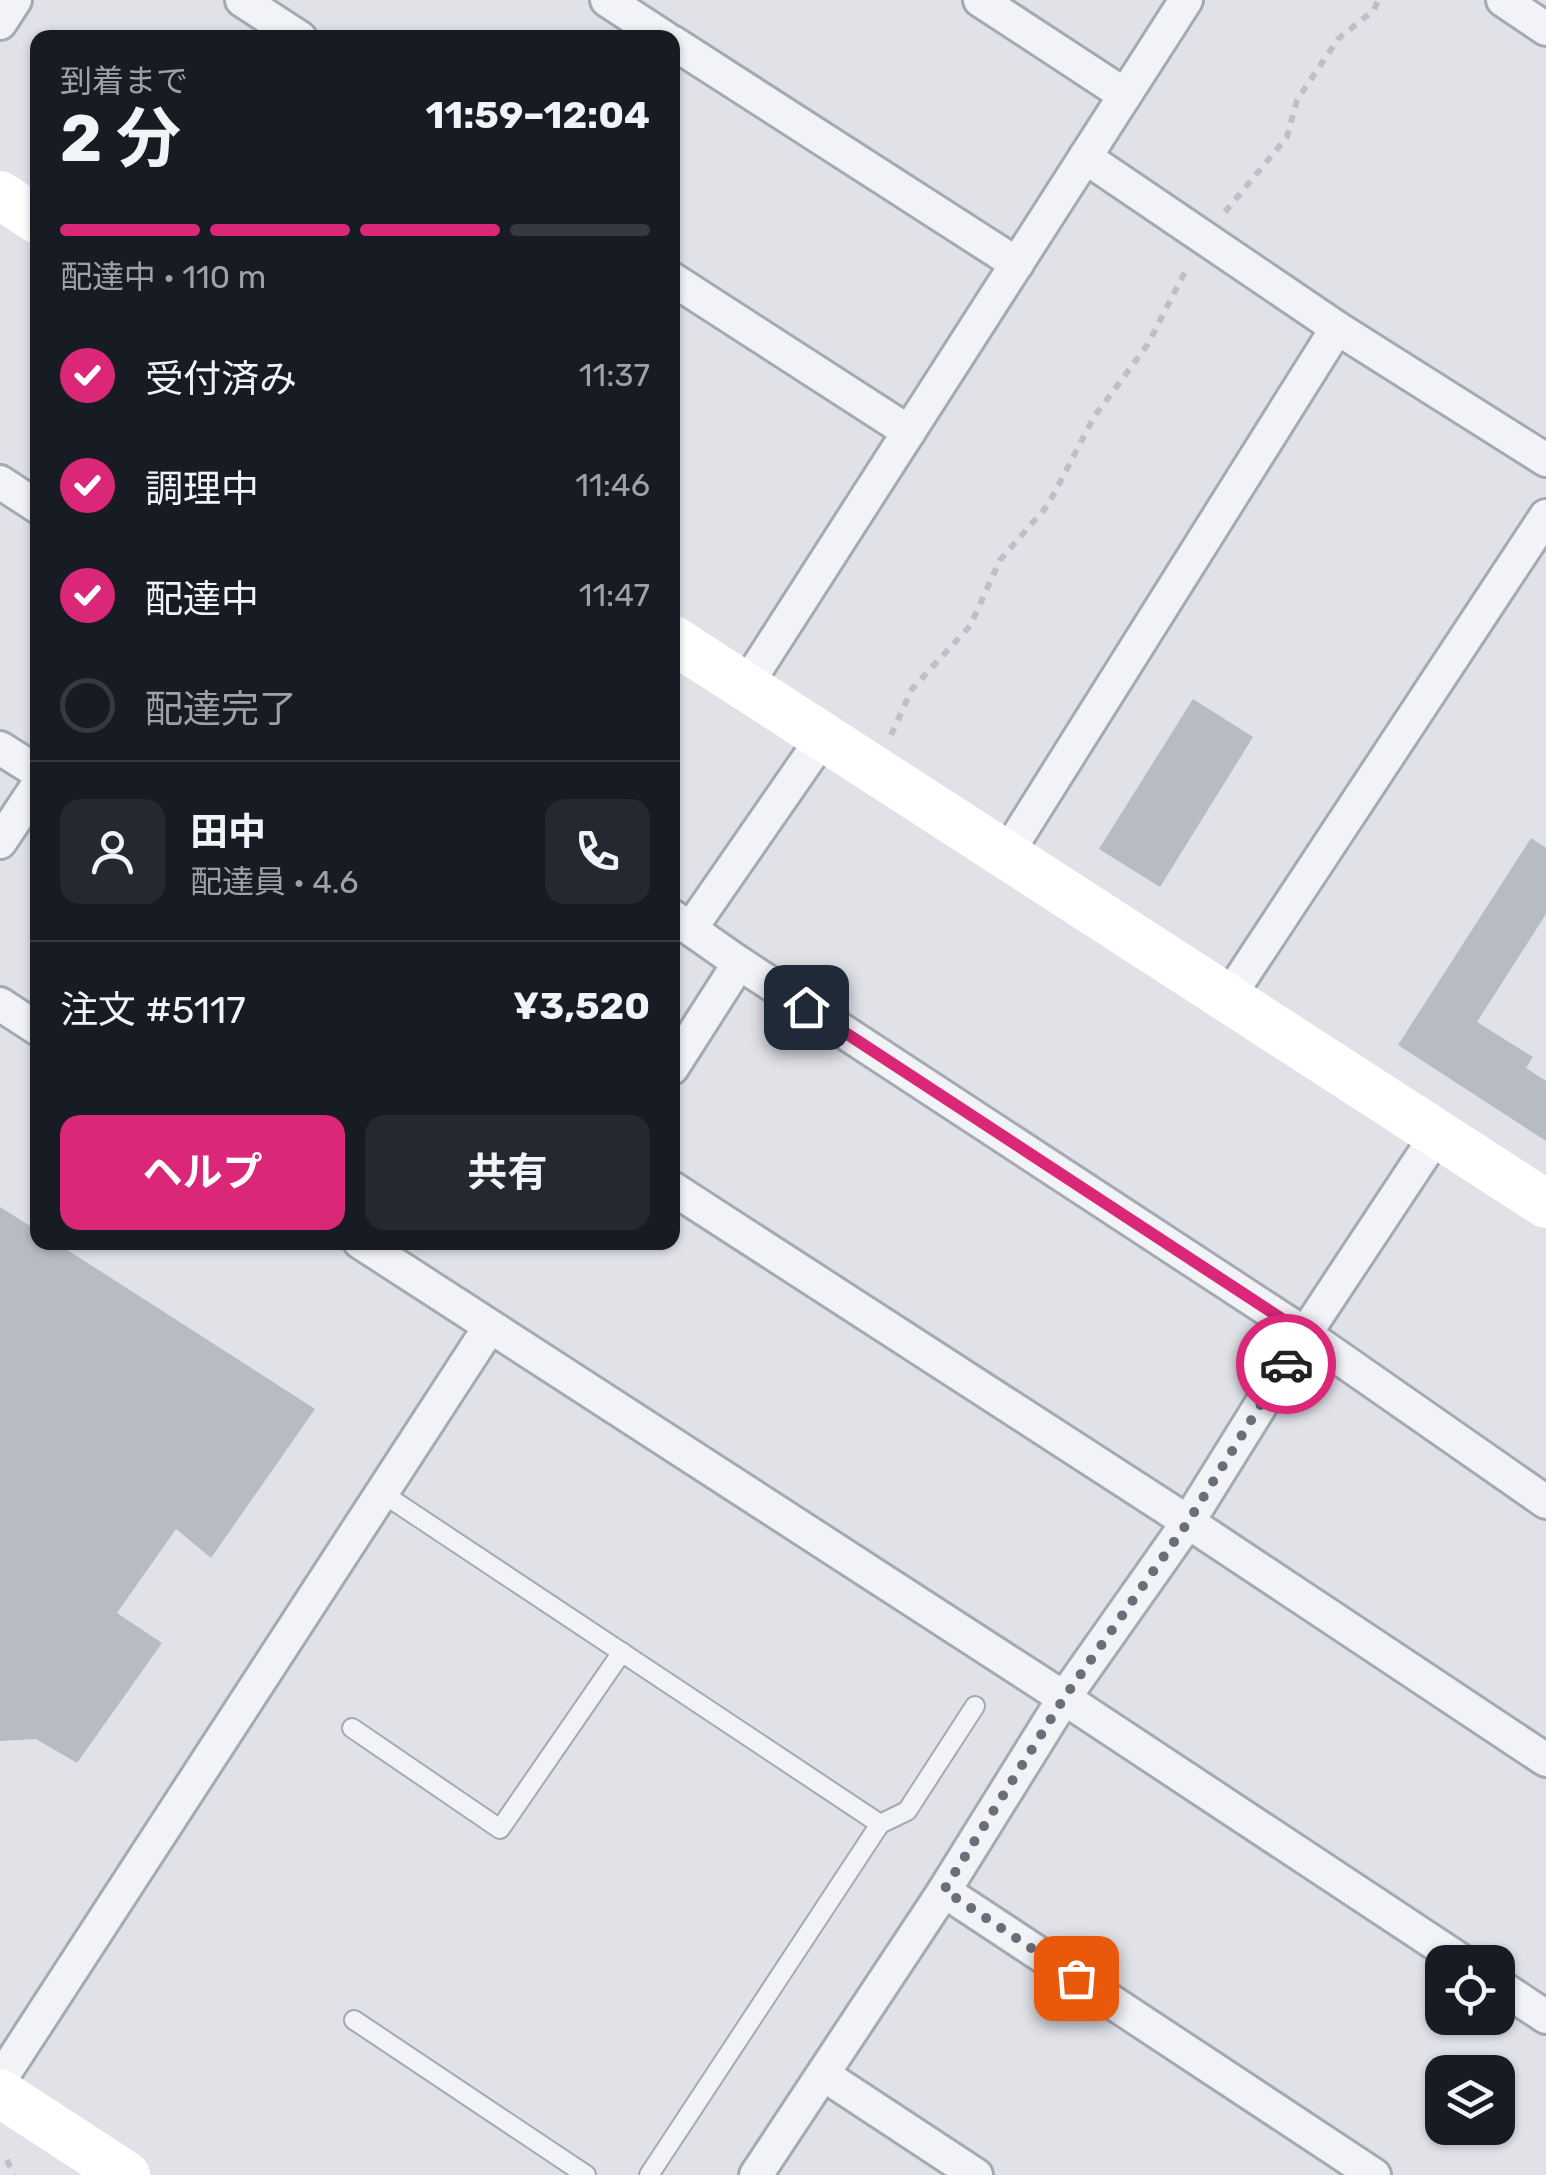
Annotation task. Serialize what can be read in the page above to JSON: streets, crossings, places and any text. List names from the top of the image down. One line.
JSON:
{"page":{"heading":["2 分","到着まで","11:59–12:04"],"panel":["田中","配達員 · 4.6","注文 #5117","¥3,520"],"bar":"配達中 · 110 m","list":[["受付済み","11:37"],["調理中","11:46"],["配達中","11:47"],"配達完了"],"buttons":["ヘルプ","共有"]}}
